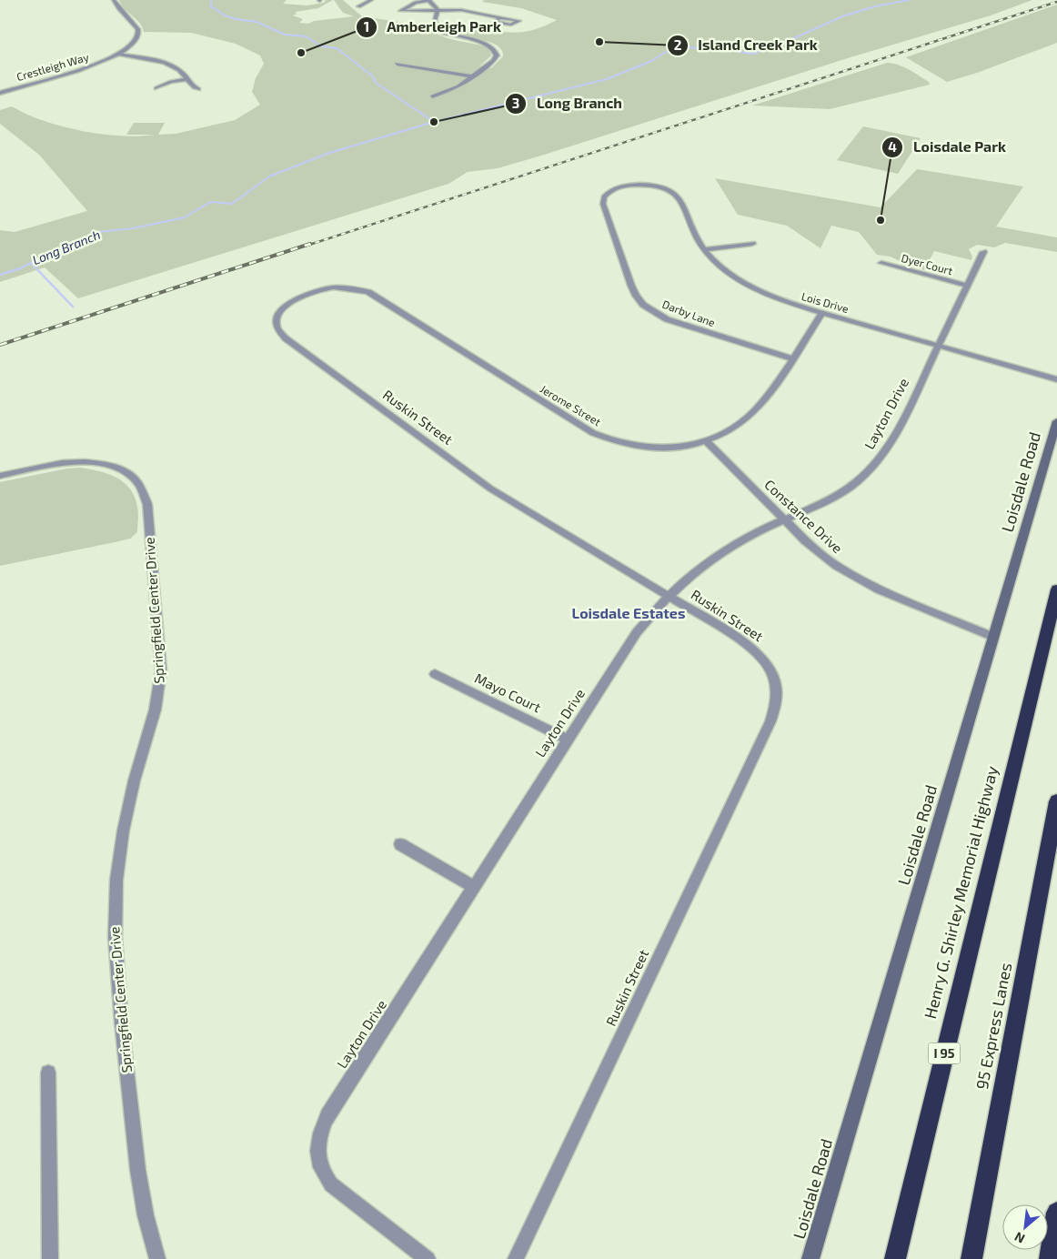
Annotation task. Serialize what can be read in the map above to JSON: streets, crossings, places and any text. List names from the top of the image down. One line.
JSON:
{"streets":{"highway":["Henry G. Shirley Memorial Highway","95 Express Lanes","I 95"],"main road":["Loisdale Road"],"street":["Crestleigh Way","Dyer Court","Lois Drive","Darby Lane","Jerome Street","Layton Drive","Ruskin Street","Constance Drive","Springfield Center Drive","Mayo Court"]},"crossings":[["Dyer Court","Layton Drive"],["Lois Drive","Darby Lane"],["Lois Drive","Jerome Street"],["Lois Drive","Layton Drive"],["Darby Lane","Jerome Street"],["Jerome Street","Ruskin Street"],["Jerome Street","Constance Drive"],["Layton Drive","Ruskin Street"],["Layton Drive","Constance Drive"],["Layton Drive","Mayo Court"],["Loisdale Road","Constance Drive"]],"districts":["Loisdale Estates"],"water":["Long Branch"],"places":["Island Creek Park","Amberleigh Park","Long Branch","Loisdale Park"],"north":"bottom left"}
